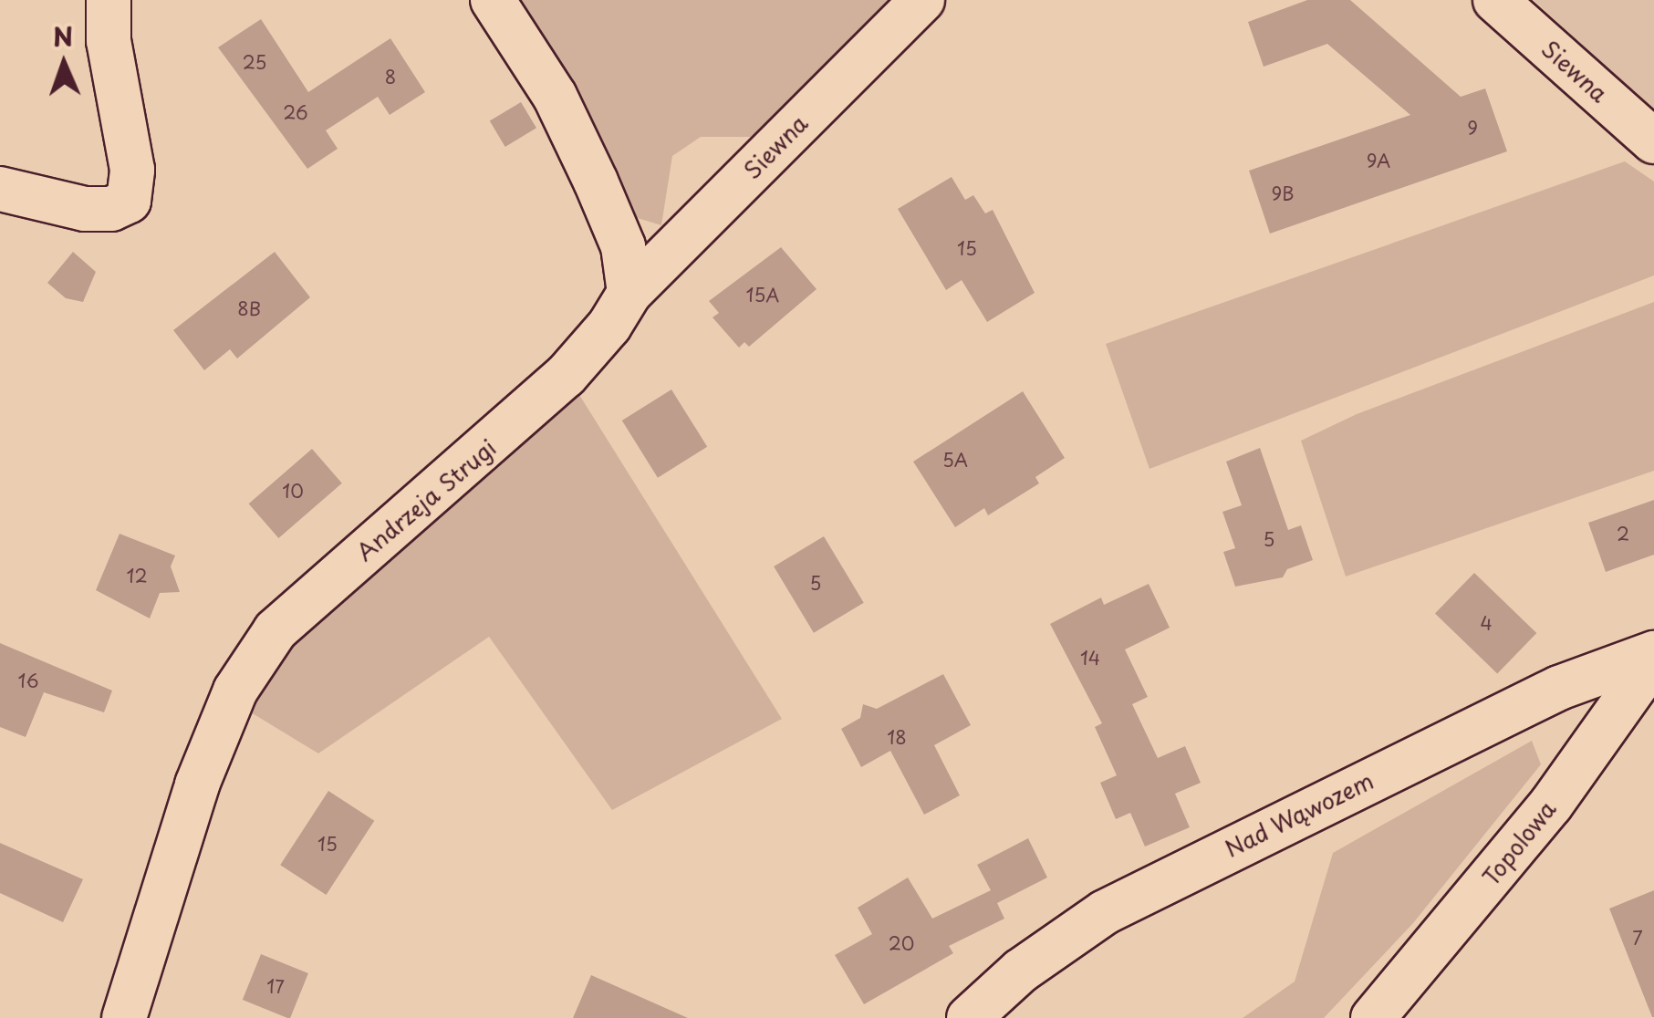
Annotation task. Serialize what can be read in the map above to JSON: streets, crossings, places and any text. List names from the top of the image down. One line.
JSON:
{"streets":{"street":["Siewna","Andrzeja Strugi","Nad Wąwozem","Topolowa"]},"crossings":[["Siewna","Andrzeja Strugi"],["Nad Wąwozem","Topolowa"]],"house_numbers":["25","8","26","9","9A","9B","15","15A","8B","5A","10","2","5","12","5","4","14","16","18","15","7","20","17"],"north":"top"}
